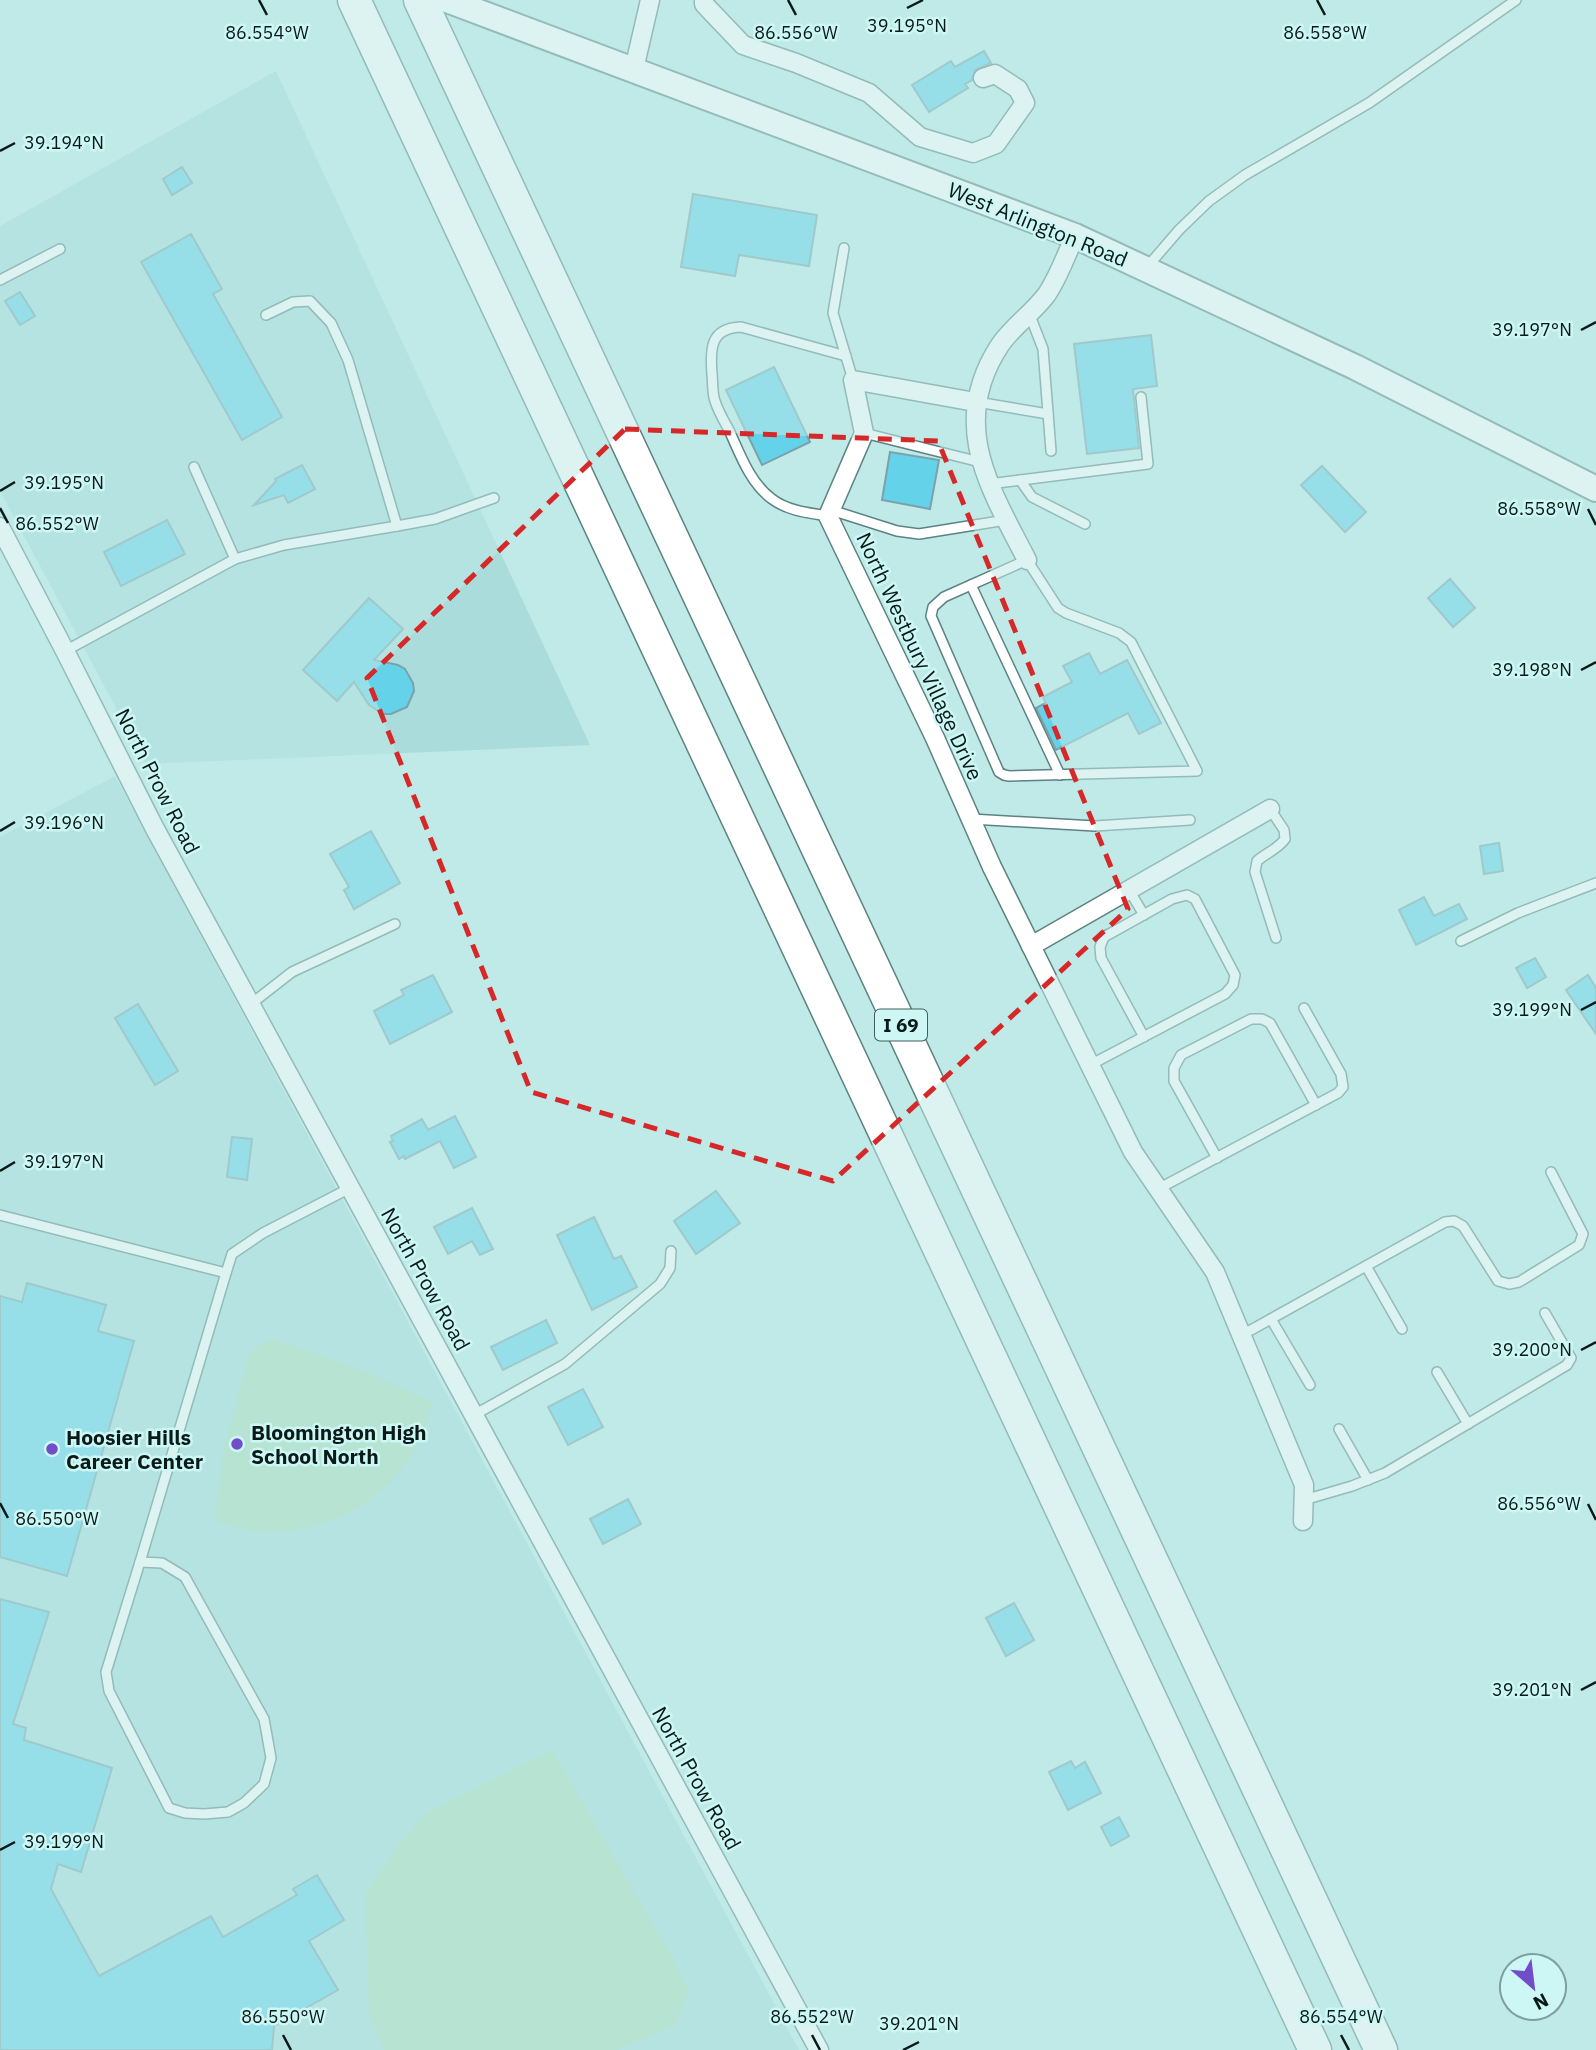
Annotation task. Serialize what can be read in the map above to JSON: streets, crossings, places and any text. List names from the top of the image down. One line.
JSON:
{"streets":{"highway":["I 69"],"street":["West Arlington Road","North Westbury Village Drive","North Prow Road"]},"places":["Bloomington High School North","Hoosier Hills Career Center"],"north":"bottom right","coordinates":["39.195°N","86.554°W","86.556°W","86.558°W","39.194°N","39.197°N","86.552°W","39.198°N","39.196°N","39.199°N","39.200°N","86.550°W","39.201°N"]}
